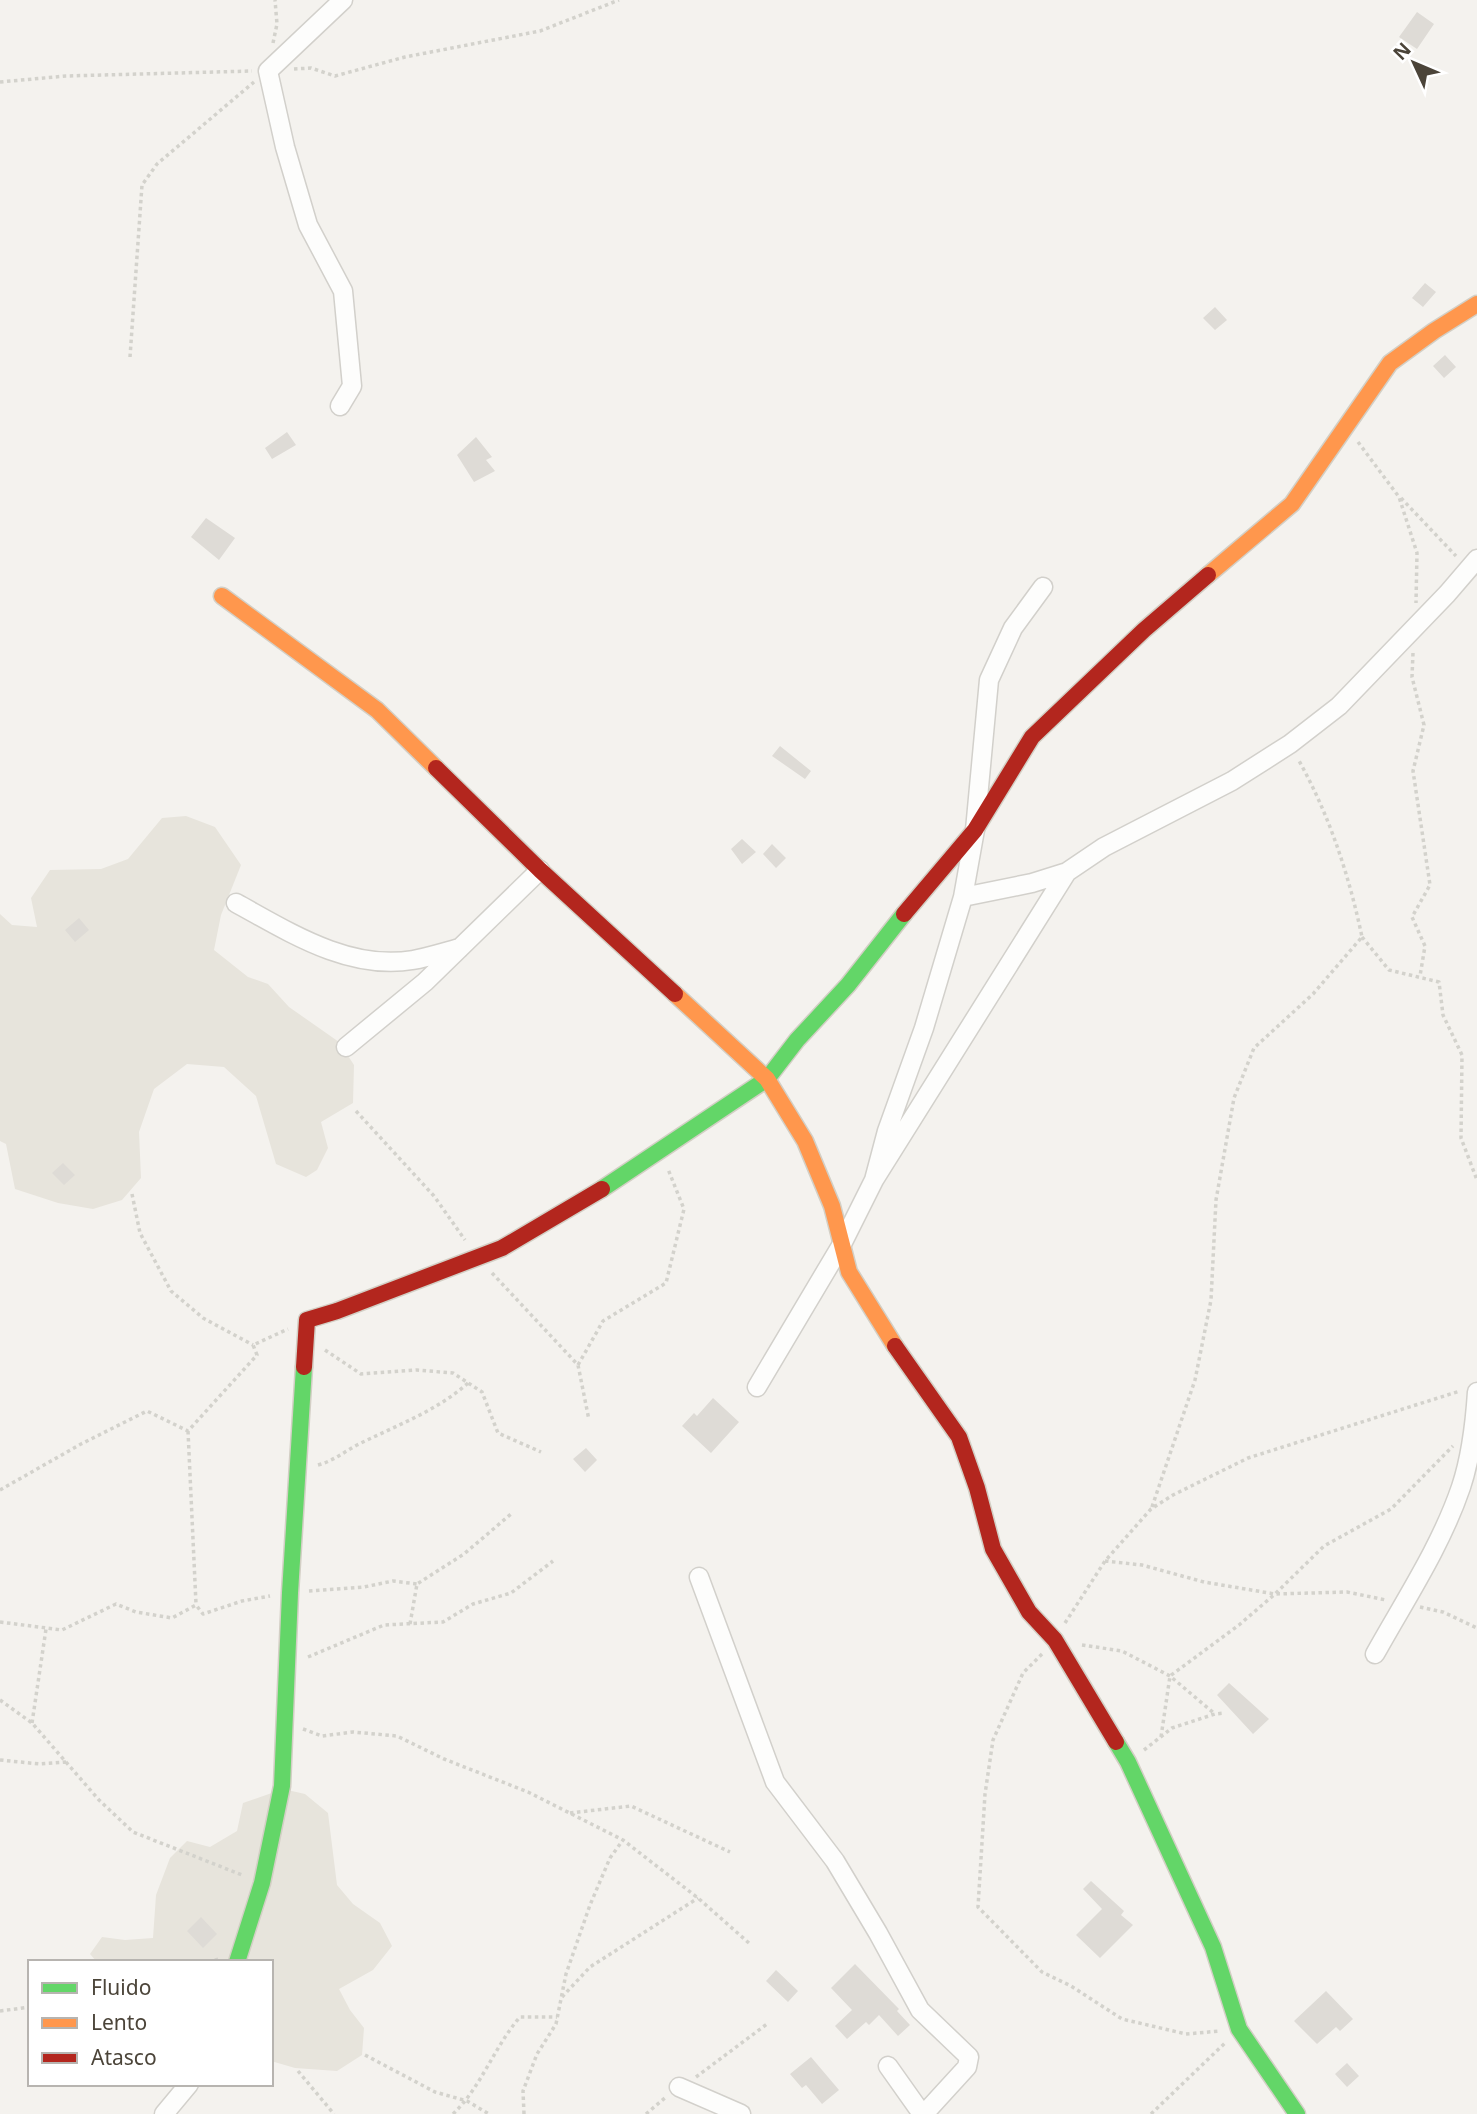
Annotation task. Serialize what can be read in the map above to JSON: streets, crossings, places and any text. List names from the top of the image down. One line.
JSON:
{"legend":["Fluido","Lento","Atasco"],"north":"top left"}
